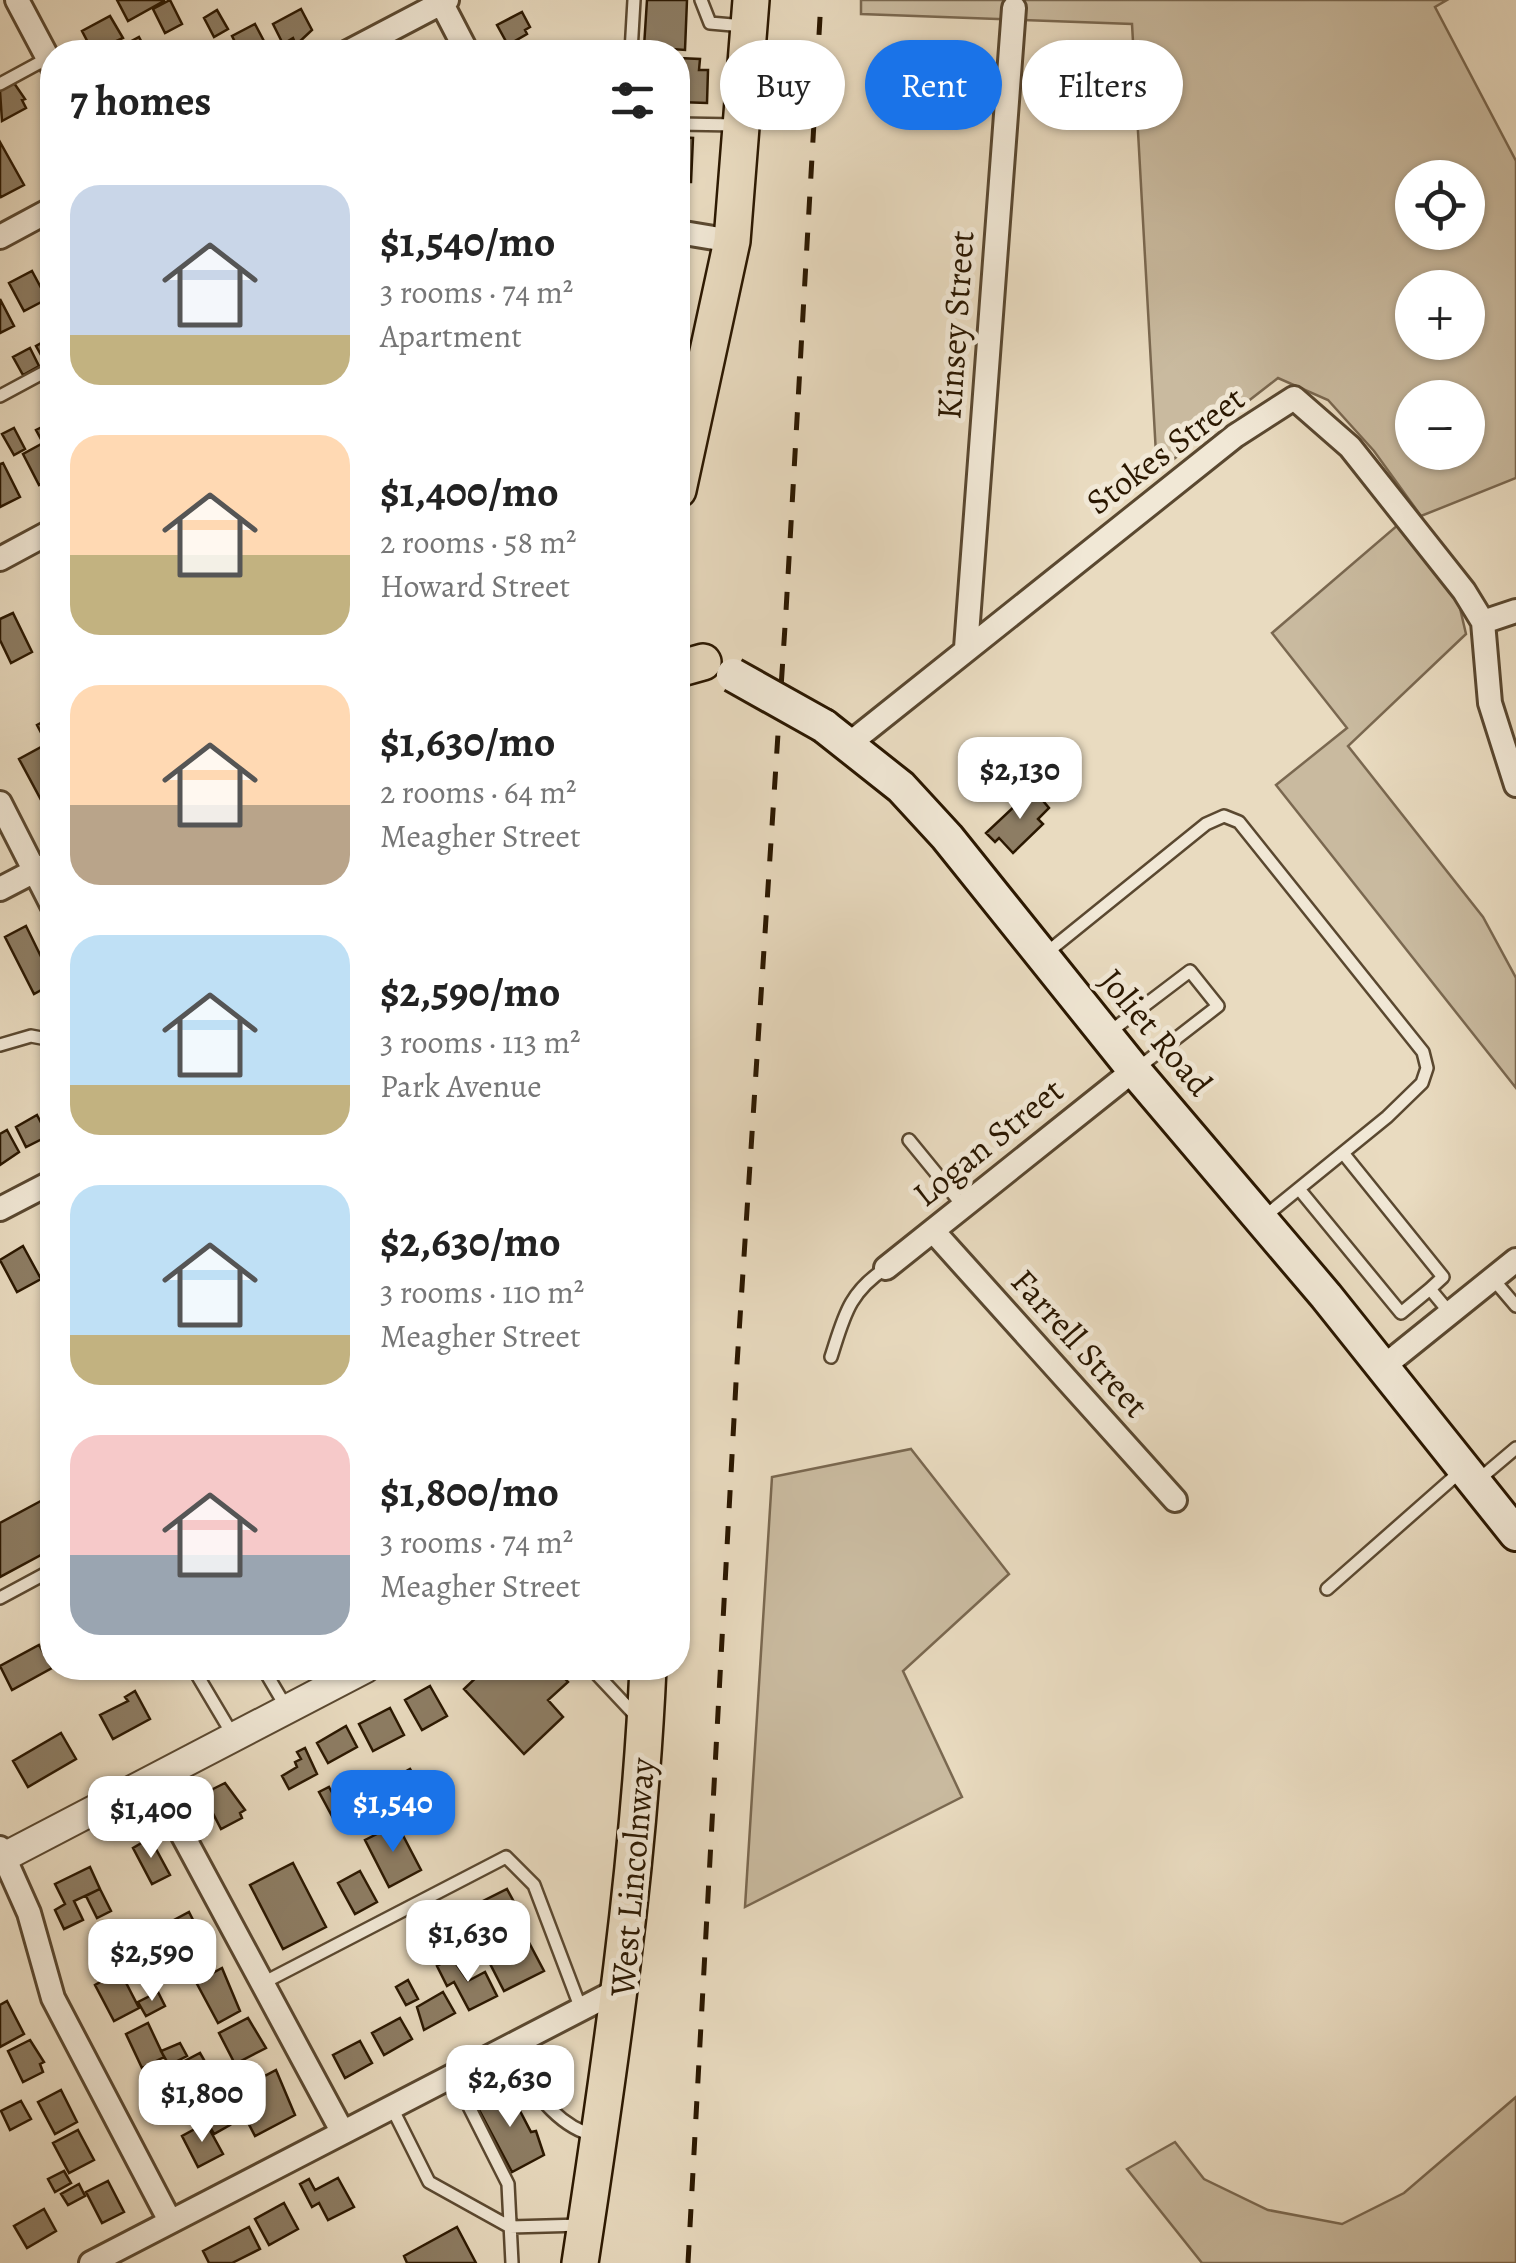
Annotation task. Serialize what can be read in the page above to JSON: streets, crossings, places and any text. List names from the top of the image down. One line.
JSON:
{"streets":{"main road":["Joliet Road","West Lincolnway"],"street":["Kinsey Street","Stokes Street","Logan Street","Farrell Street"]},"crossings":[["Kinsey Street","Stokes Street"],["Stokes Street","Joliet Road"],["Joliet Road","Logan Street"],["Logan Street","Farrell Street"]],"page":{"chip":["Buy","Rent","Filters"],"heading":"7 homes","map_buttons":["+","−"],"list":[{"name":"$1,540/mo","note":"3 rooms · 74 m² · Apartment"},{"name":"$1,400/mo","note":"2 rooms · 58 m² · Howard Street"},{"name":"$1,630/mo","note":"2 rooms · 64 m² · Meagher Street"},{"name":"$2,590/mo","note":"3 rooms · 113 m² · Park Avenue"},{"name":"$2,630/mo","note":"3 rooms · 110 m² · Meagher Street"},{"name":"$1,800/mo","note":"3 rooms · 74 m² · Meagher Street"}],"price":["$2,130","$1,540","$1,400","$1,630","$2,590","$2,630","$1,800"]}}
